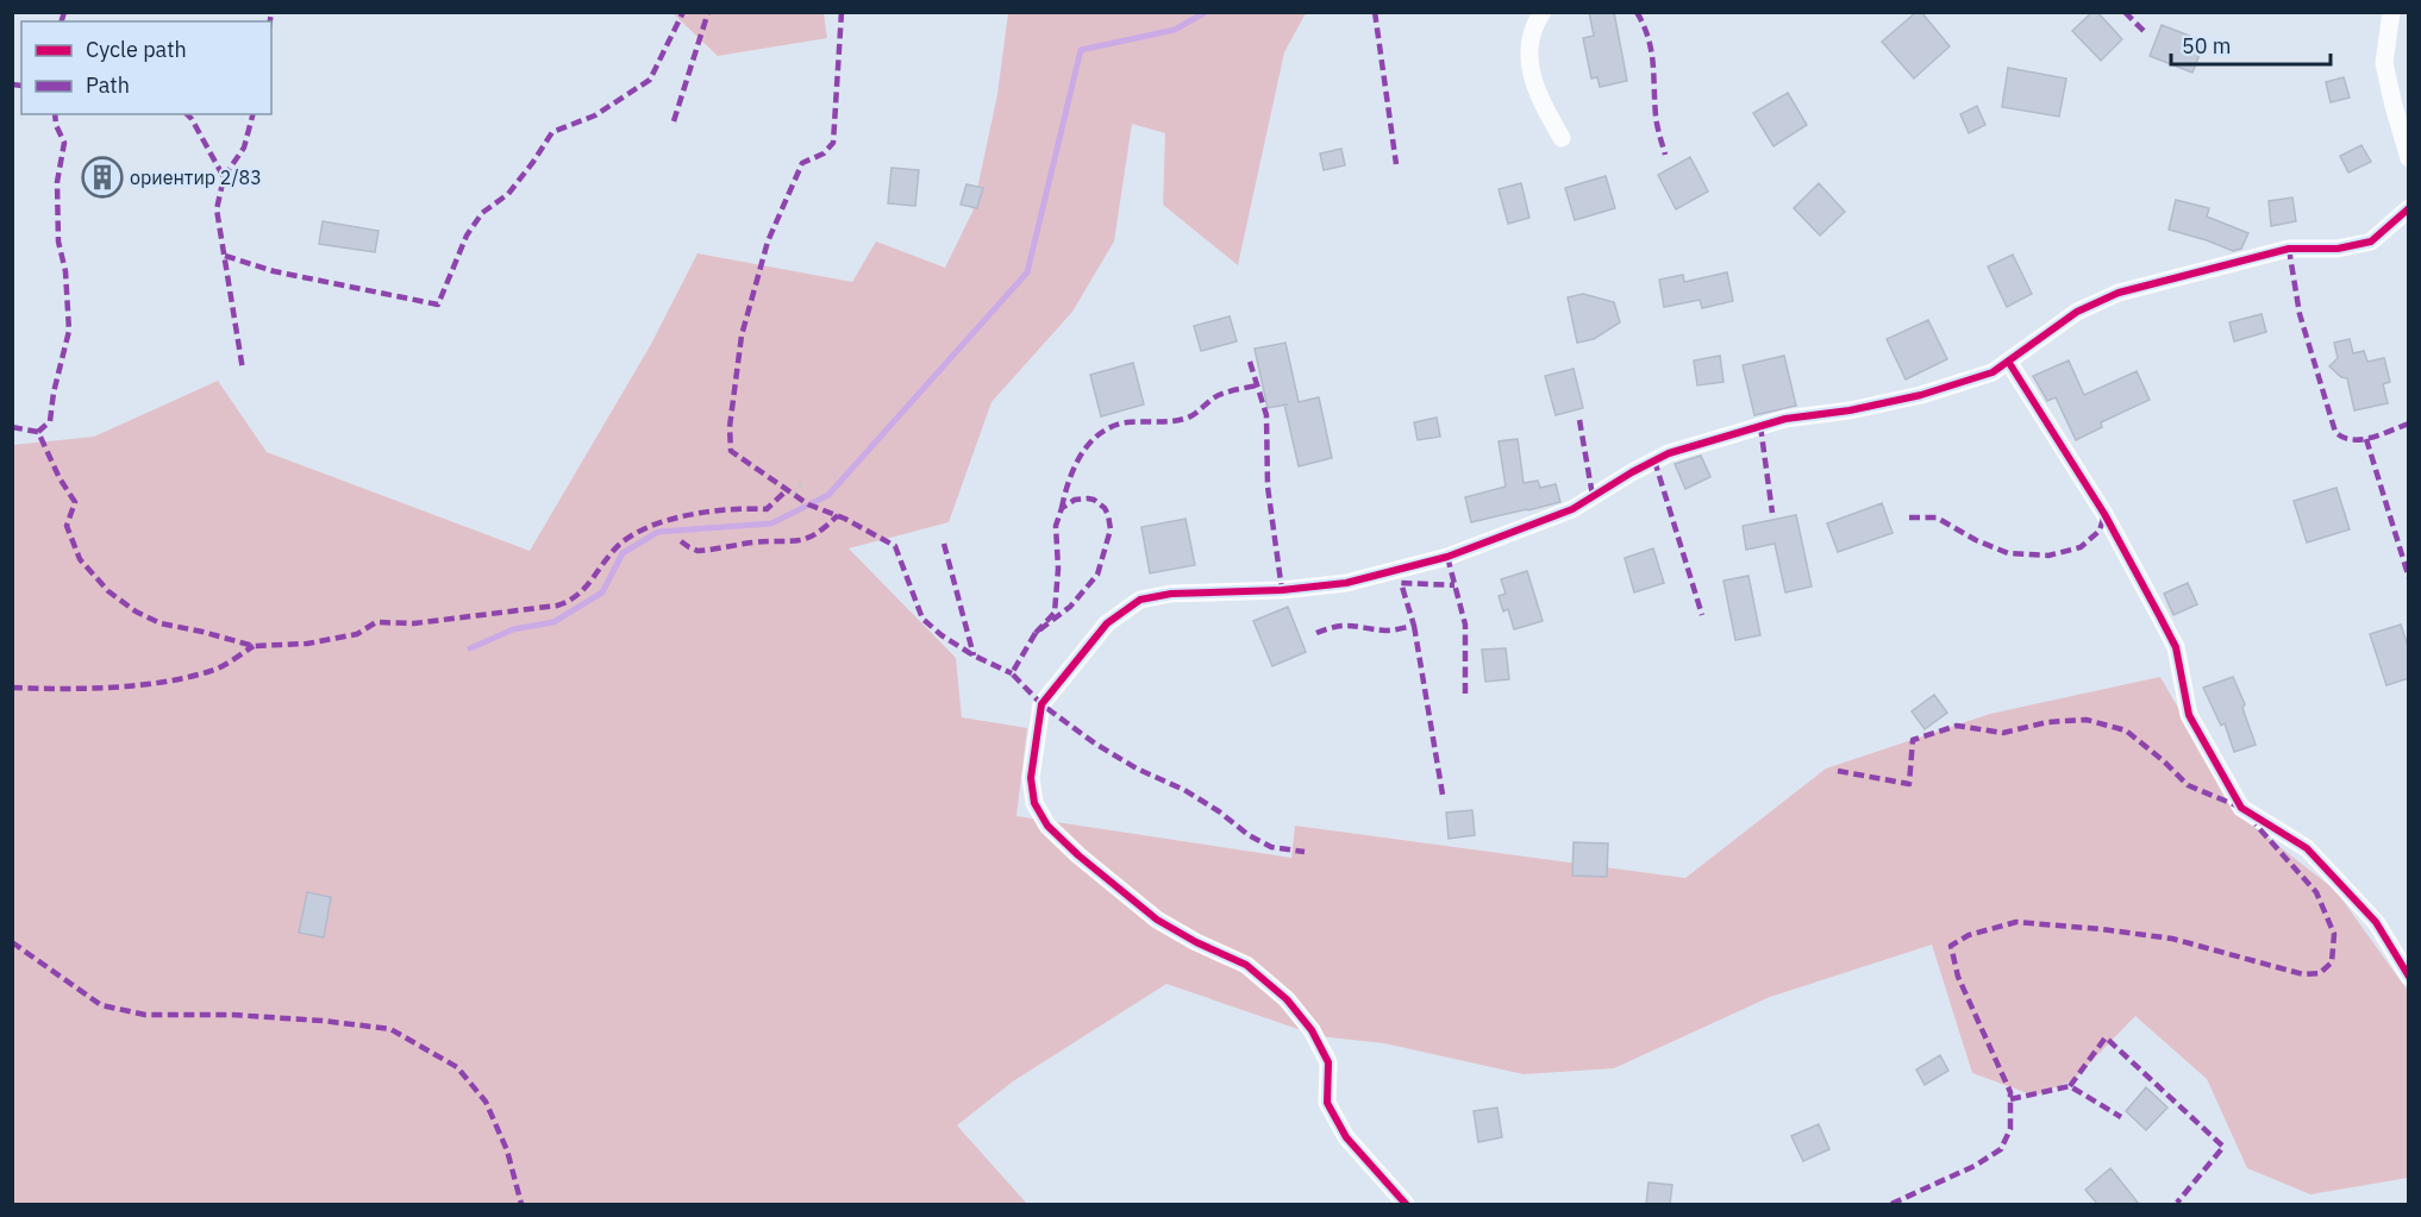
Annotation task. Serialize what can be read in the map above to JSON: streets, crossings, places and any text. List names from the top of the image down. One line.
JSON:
{"places":{"building":["ориентир 2/83"]},"legend":["Cycle path","Path"],"scale_bar":"50 m"}
